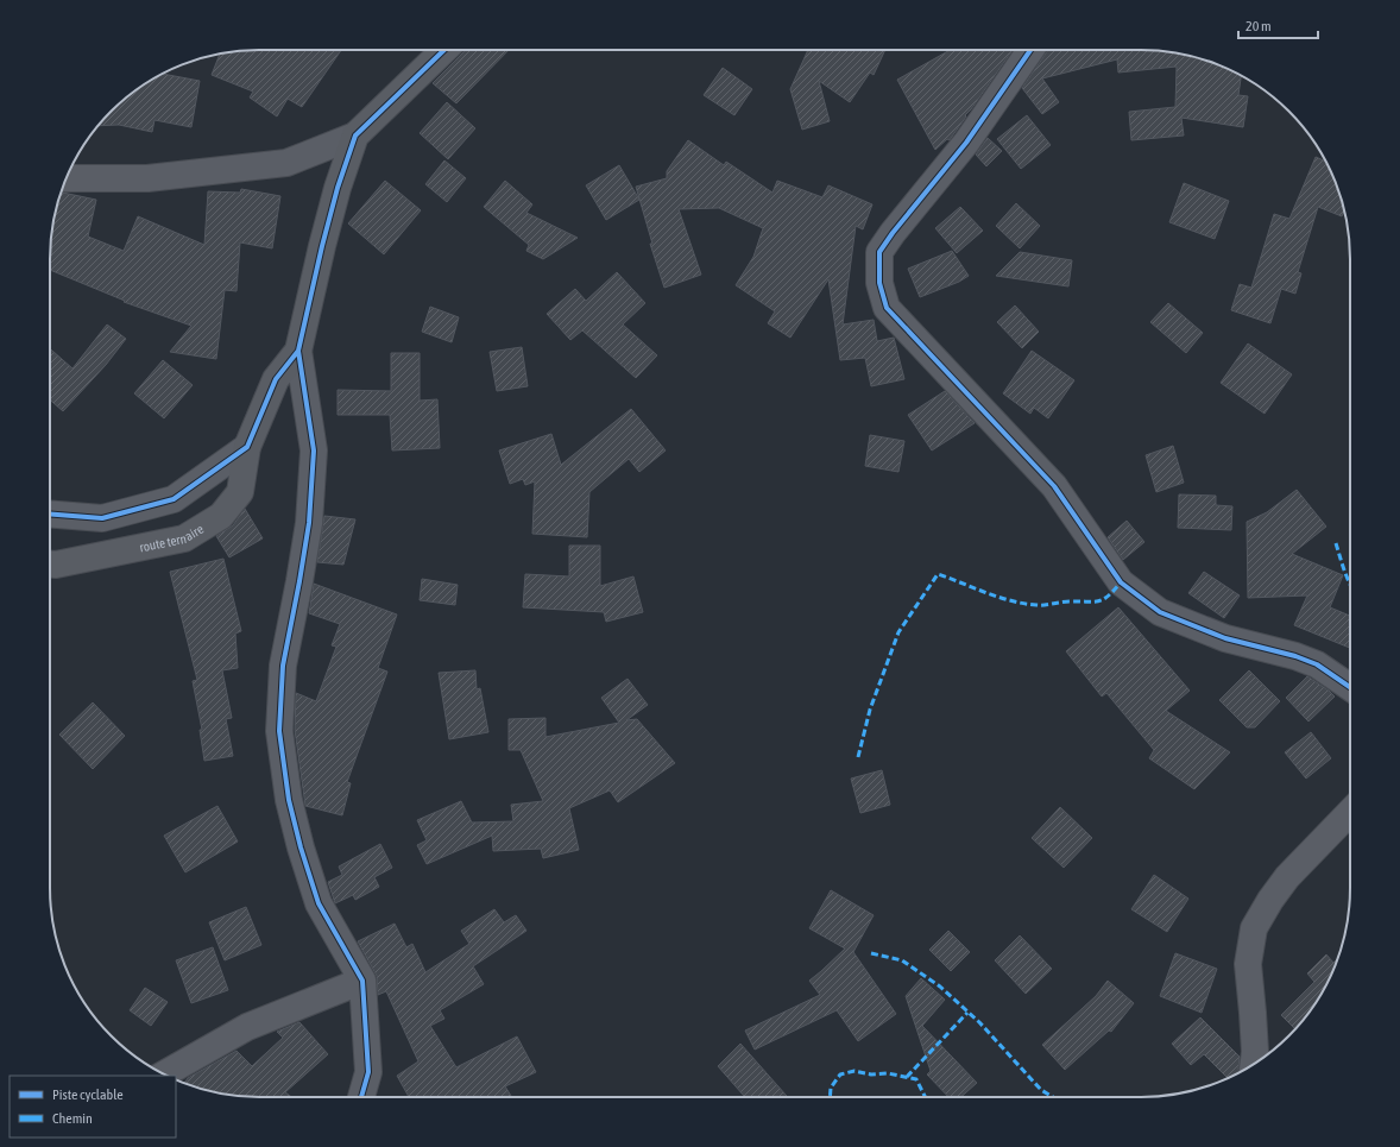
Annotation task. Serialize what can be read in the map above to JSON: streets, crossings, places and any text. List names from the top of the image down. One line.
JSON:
{"streets":{"street":["route ternaire"]},"legend":["Piste cyclable","Chemin"],"scale_bar":"20 m"}
